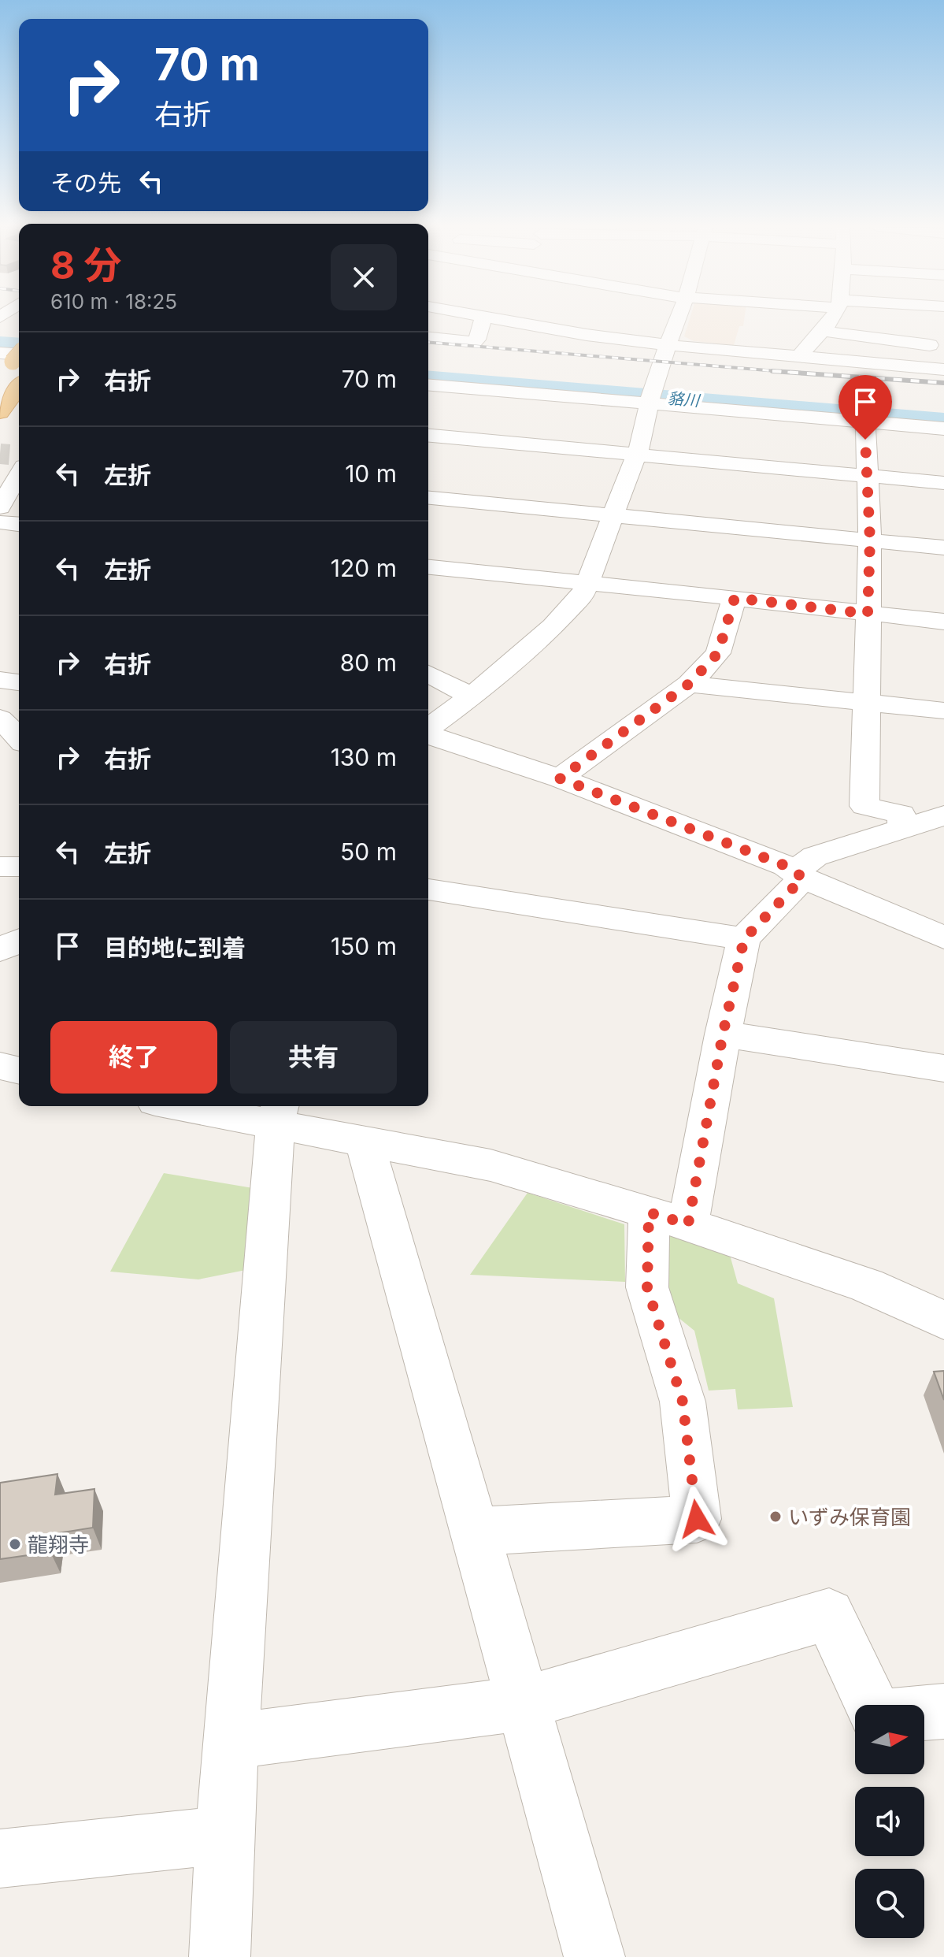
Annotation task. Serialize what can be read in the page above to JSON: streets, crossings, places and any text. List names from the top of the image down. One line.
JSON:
{"water":["貉川"],"places":["いずみ保育園","龍翔寺"],"north":"right","page":{"turn":["70 m","右折"],"then":"その先","heading":["8 分","610 m · 18:25"],"list":[{"name":"右折","value":"70 m"},{"name":"左折","value":"10 m"},{"name":"左折","value":"120 m"},{"name":"右折","value":"80 m"},{"name":"右折","value":"130 m"},{"name":"左折","value":"50 m"},{"name":"目的地に到着","value":"150 m"}],"buttons":["終了","共有"]}}
